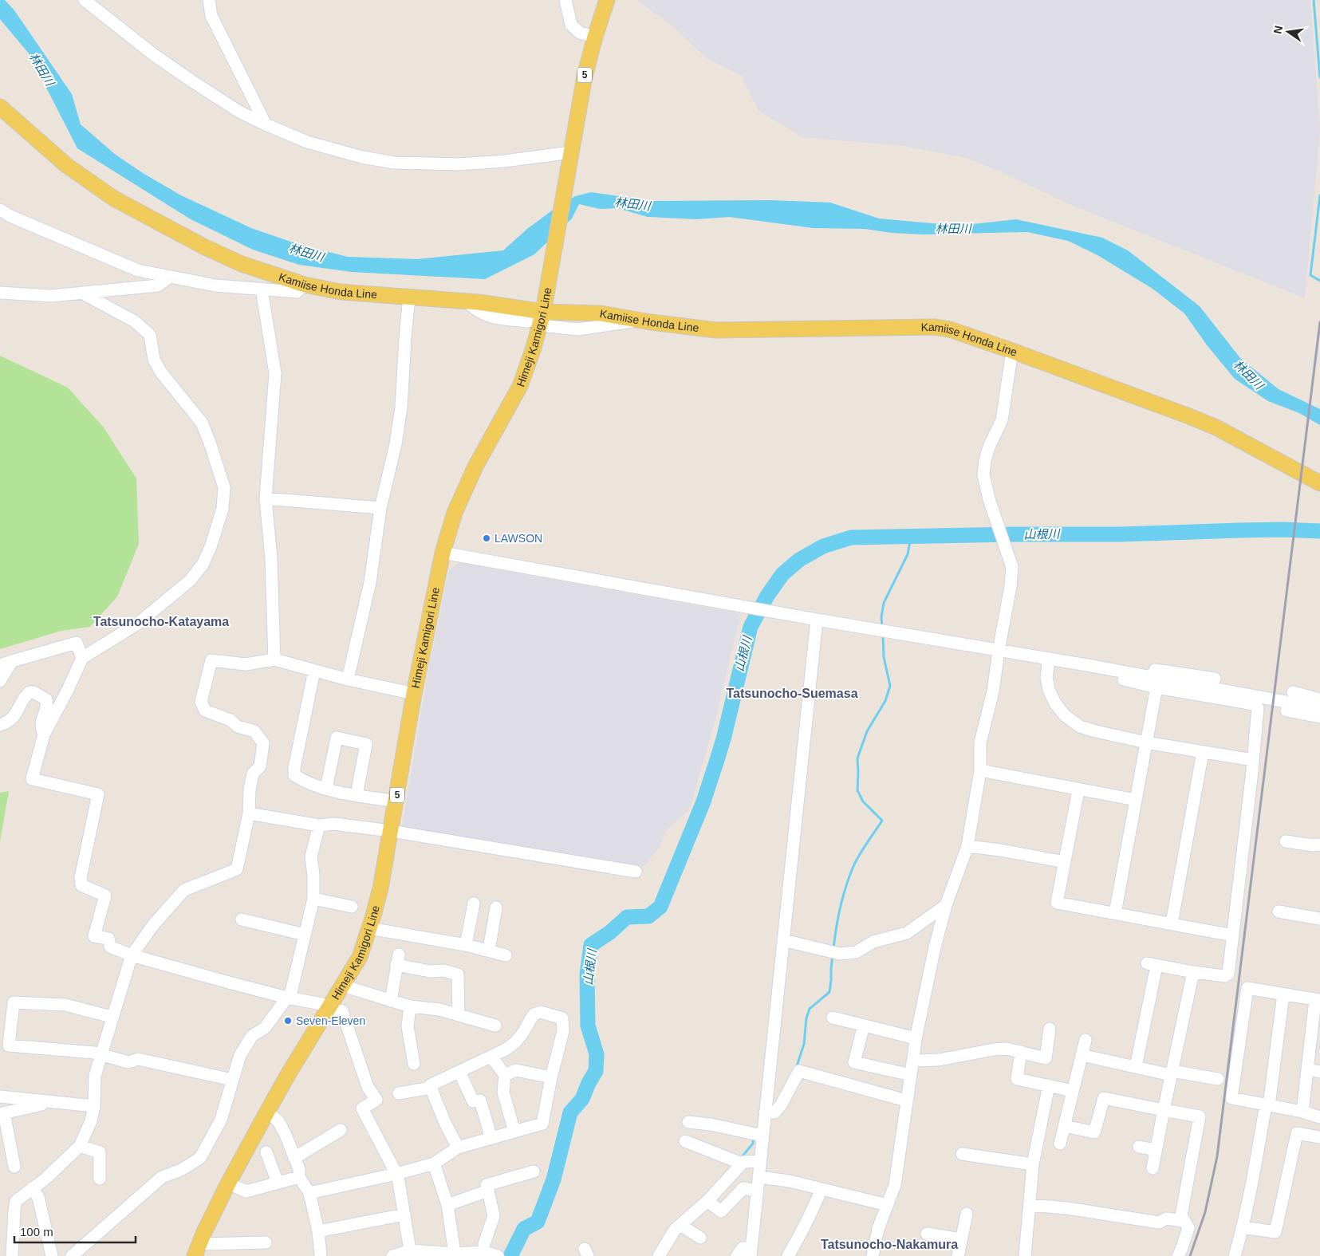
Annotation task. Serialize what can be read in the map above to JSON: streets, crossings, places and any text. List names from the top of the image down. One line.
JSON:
{"streets":{"main road":["5","Kamiise Honda Line","Himeji Kamigori Line"]},"crossings":[["Kamiise Honda Line","Himeji Kamigori Line"]],"districts":["Tatsunocho-Katayama","Tatsunocho-Suemasa","Tatsunocho-Nakamura"],"water":["林田川","山根川"],"places":["LAWSON","Seven-Eleven"],"scale_bar":"100 m","north":"left"}
